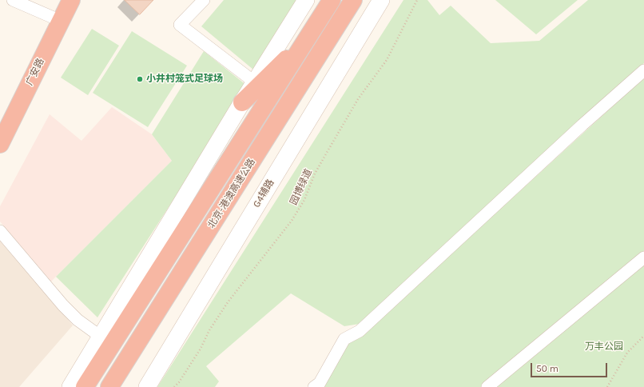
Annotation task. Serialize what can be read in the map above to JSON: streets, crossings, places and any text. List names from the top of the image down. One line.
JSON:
{"streets":{"highway":["广安路","北京-港澳高速公路"],"street":["G4辅路"],"path":["园博绿道"]},"parks":["万丰公园"],"places":["小井村笼式足球场"],"scale_bar":"50 m"}
